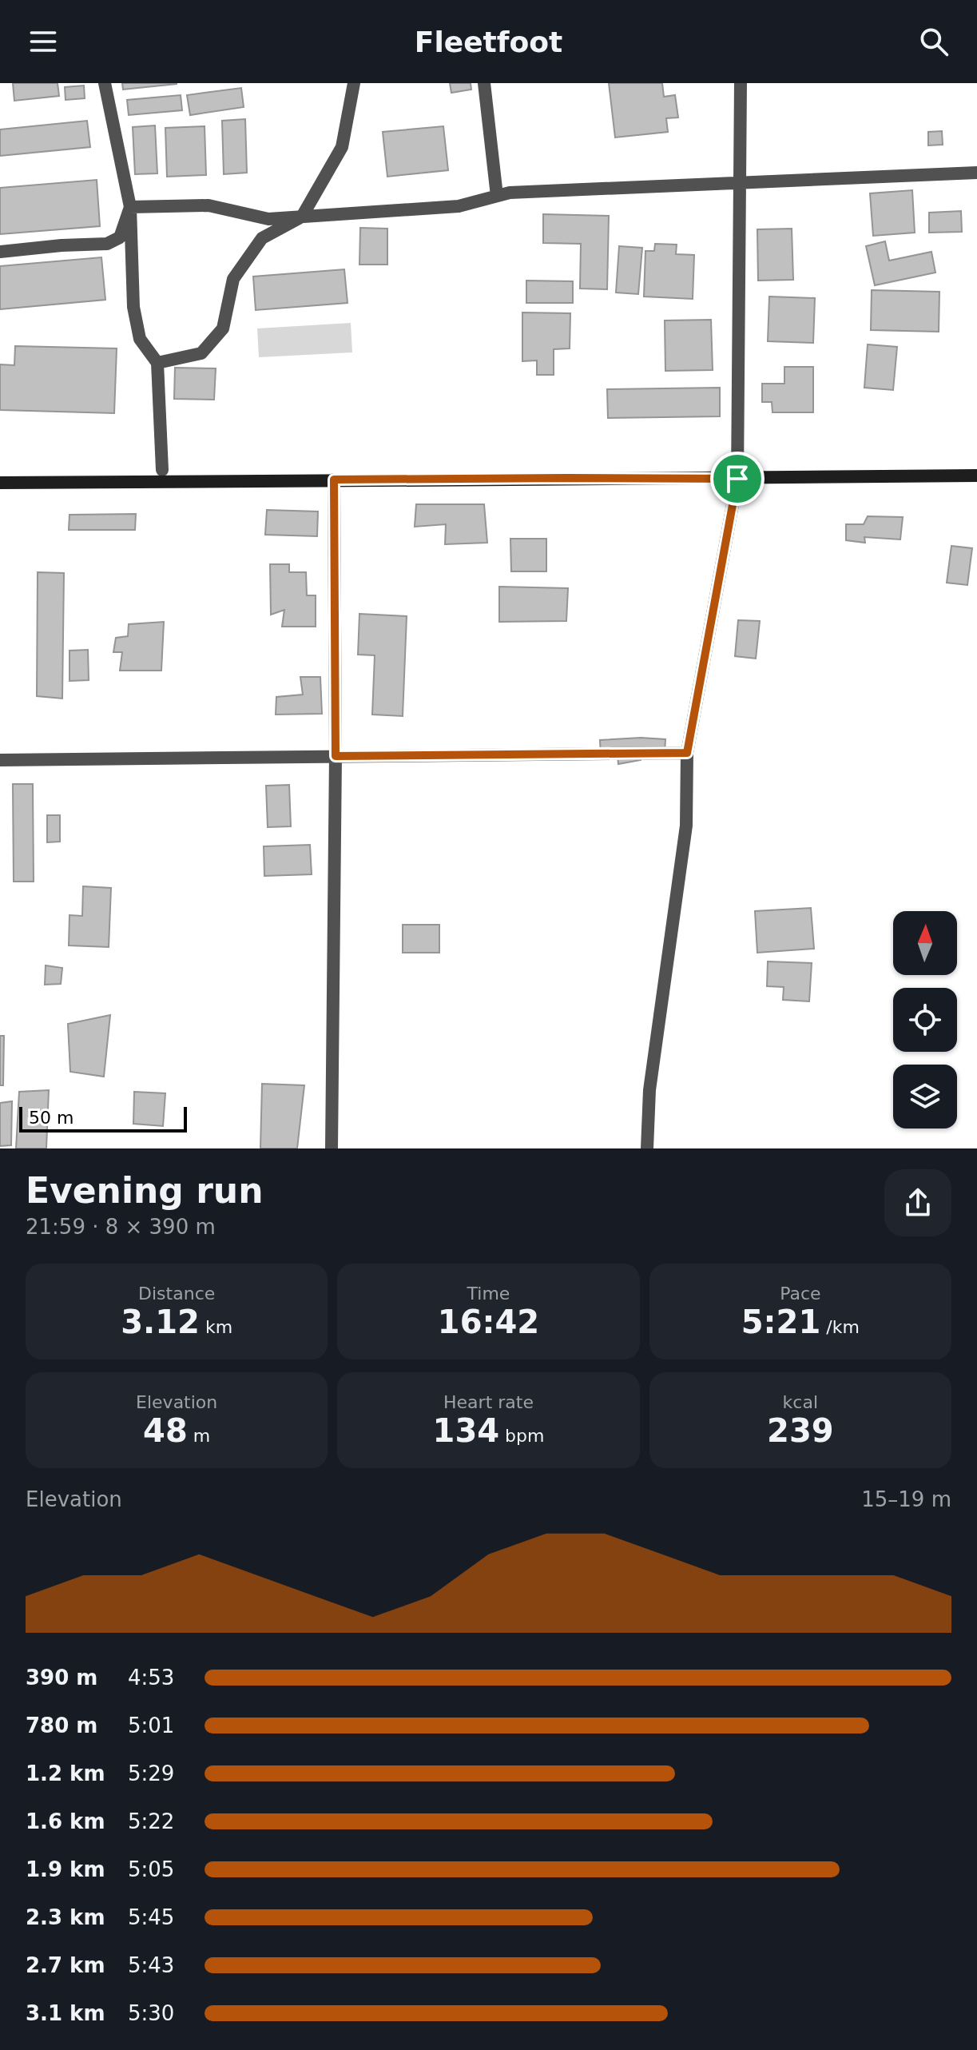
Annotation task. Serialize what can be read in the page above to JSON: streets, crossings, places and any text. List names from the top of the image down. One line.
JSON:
{"scale_bar":"50 m","north":"top","page":{"header":"Fleetfoot","scale":"50 m","heading":["Evening run","21:59 · 8 × 390 m"],"stats":[["Distance","3.12 km"],["Time","16:42"],["Pace","5:21 /km"],["Elevation","48 m"],["Heart rate","134 bpm"],["kcal","239"]],"chart":["Elevation","15–19 m"],"list":[{"name":"390 m","note":"4:53"},{"name":"780 m","note":"5:01"},{"name":"1.2 km","note":"5:29"},{"name":"1.6 km","note":"5:22"},{"name":"1.9 km","note":"5:05"},{"name":"2.3 km","note":"5:45"},{"name":"2.7 km","note":"5:43"},{"name":"3.1 km","note":"5:30"}]}}
